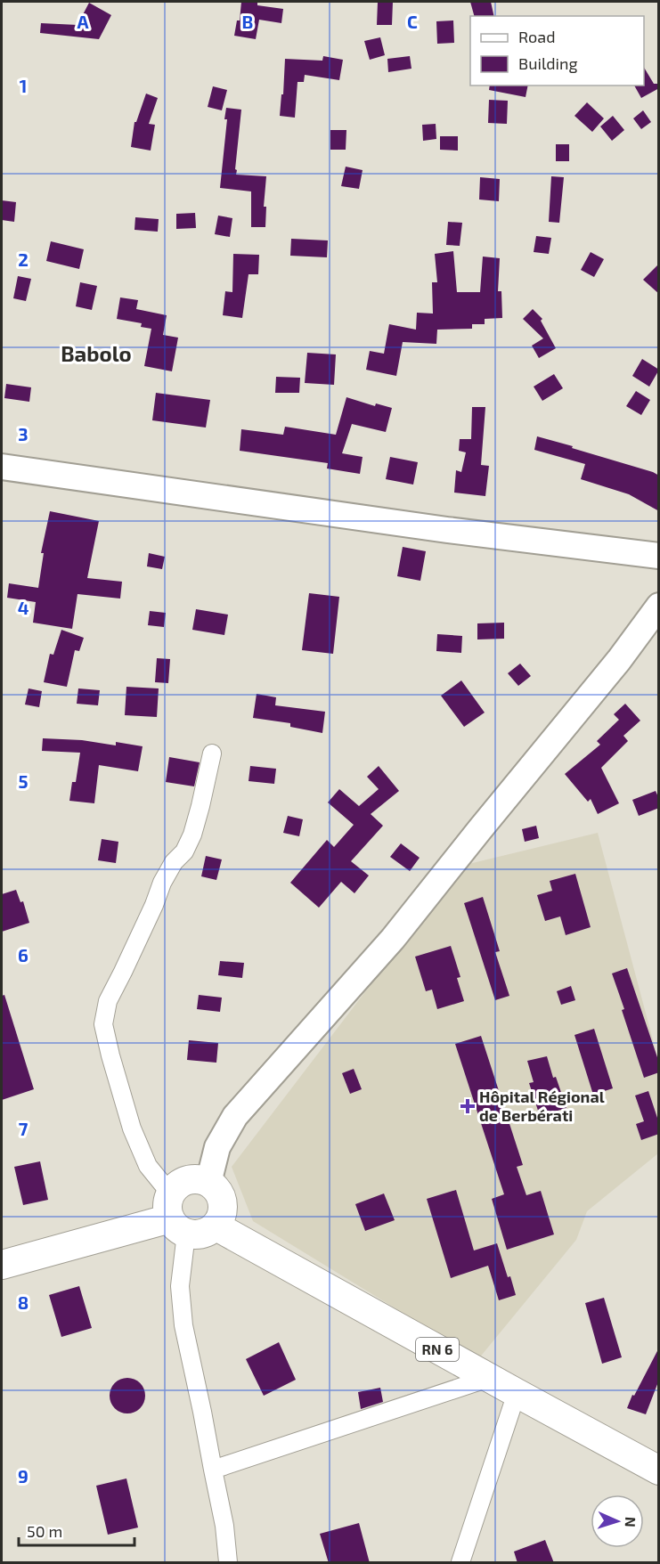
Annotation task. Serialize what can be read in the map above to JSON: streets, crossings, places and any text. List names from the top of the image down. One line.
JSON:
{"streets":{"main road":["RN 6"]},"districts":["Babolo"],"places":{"health":["Hôpital Régional de Berbérati"]},"legend":["Road","Building"],"scale_bar":"50 m","north":"right","grid":{"columns":["A","B","C"],"rows":["1","2","3","4","5","6","7","8","9"]}}
